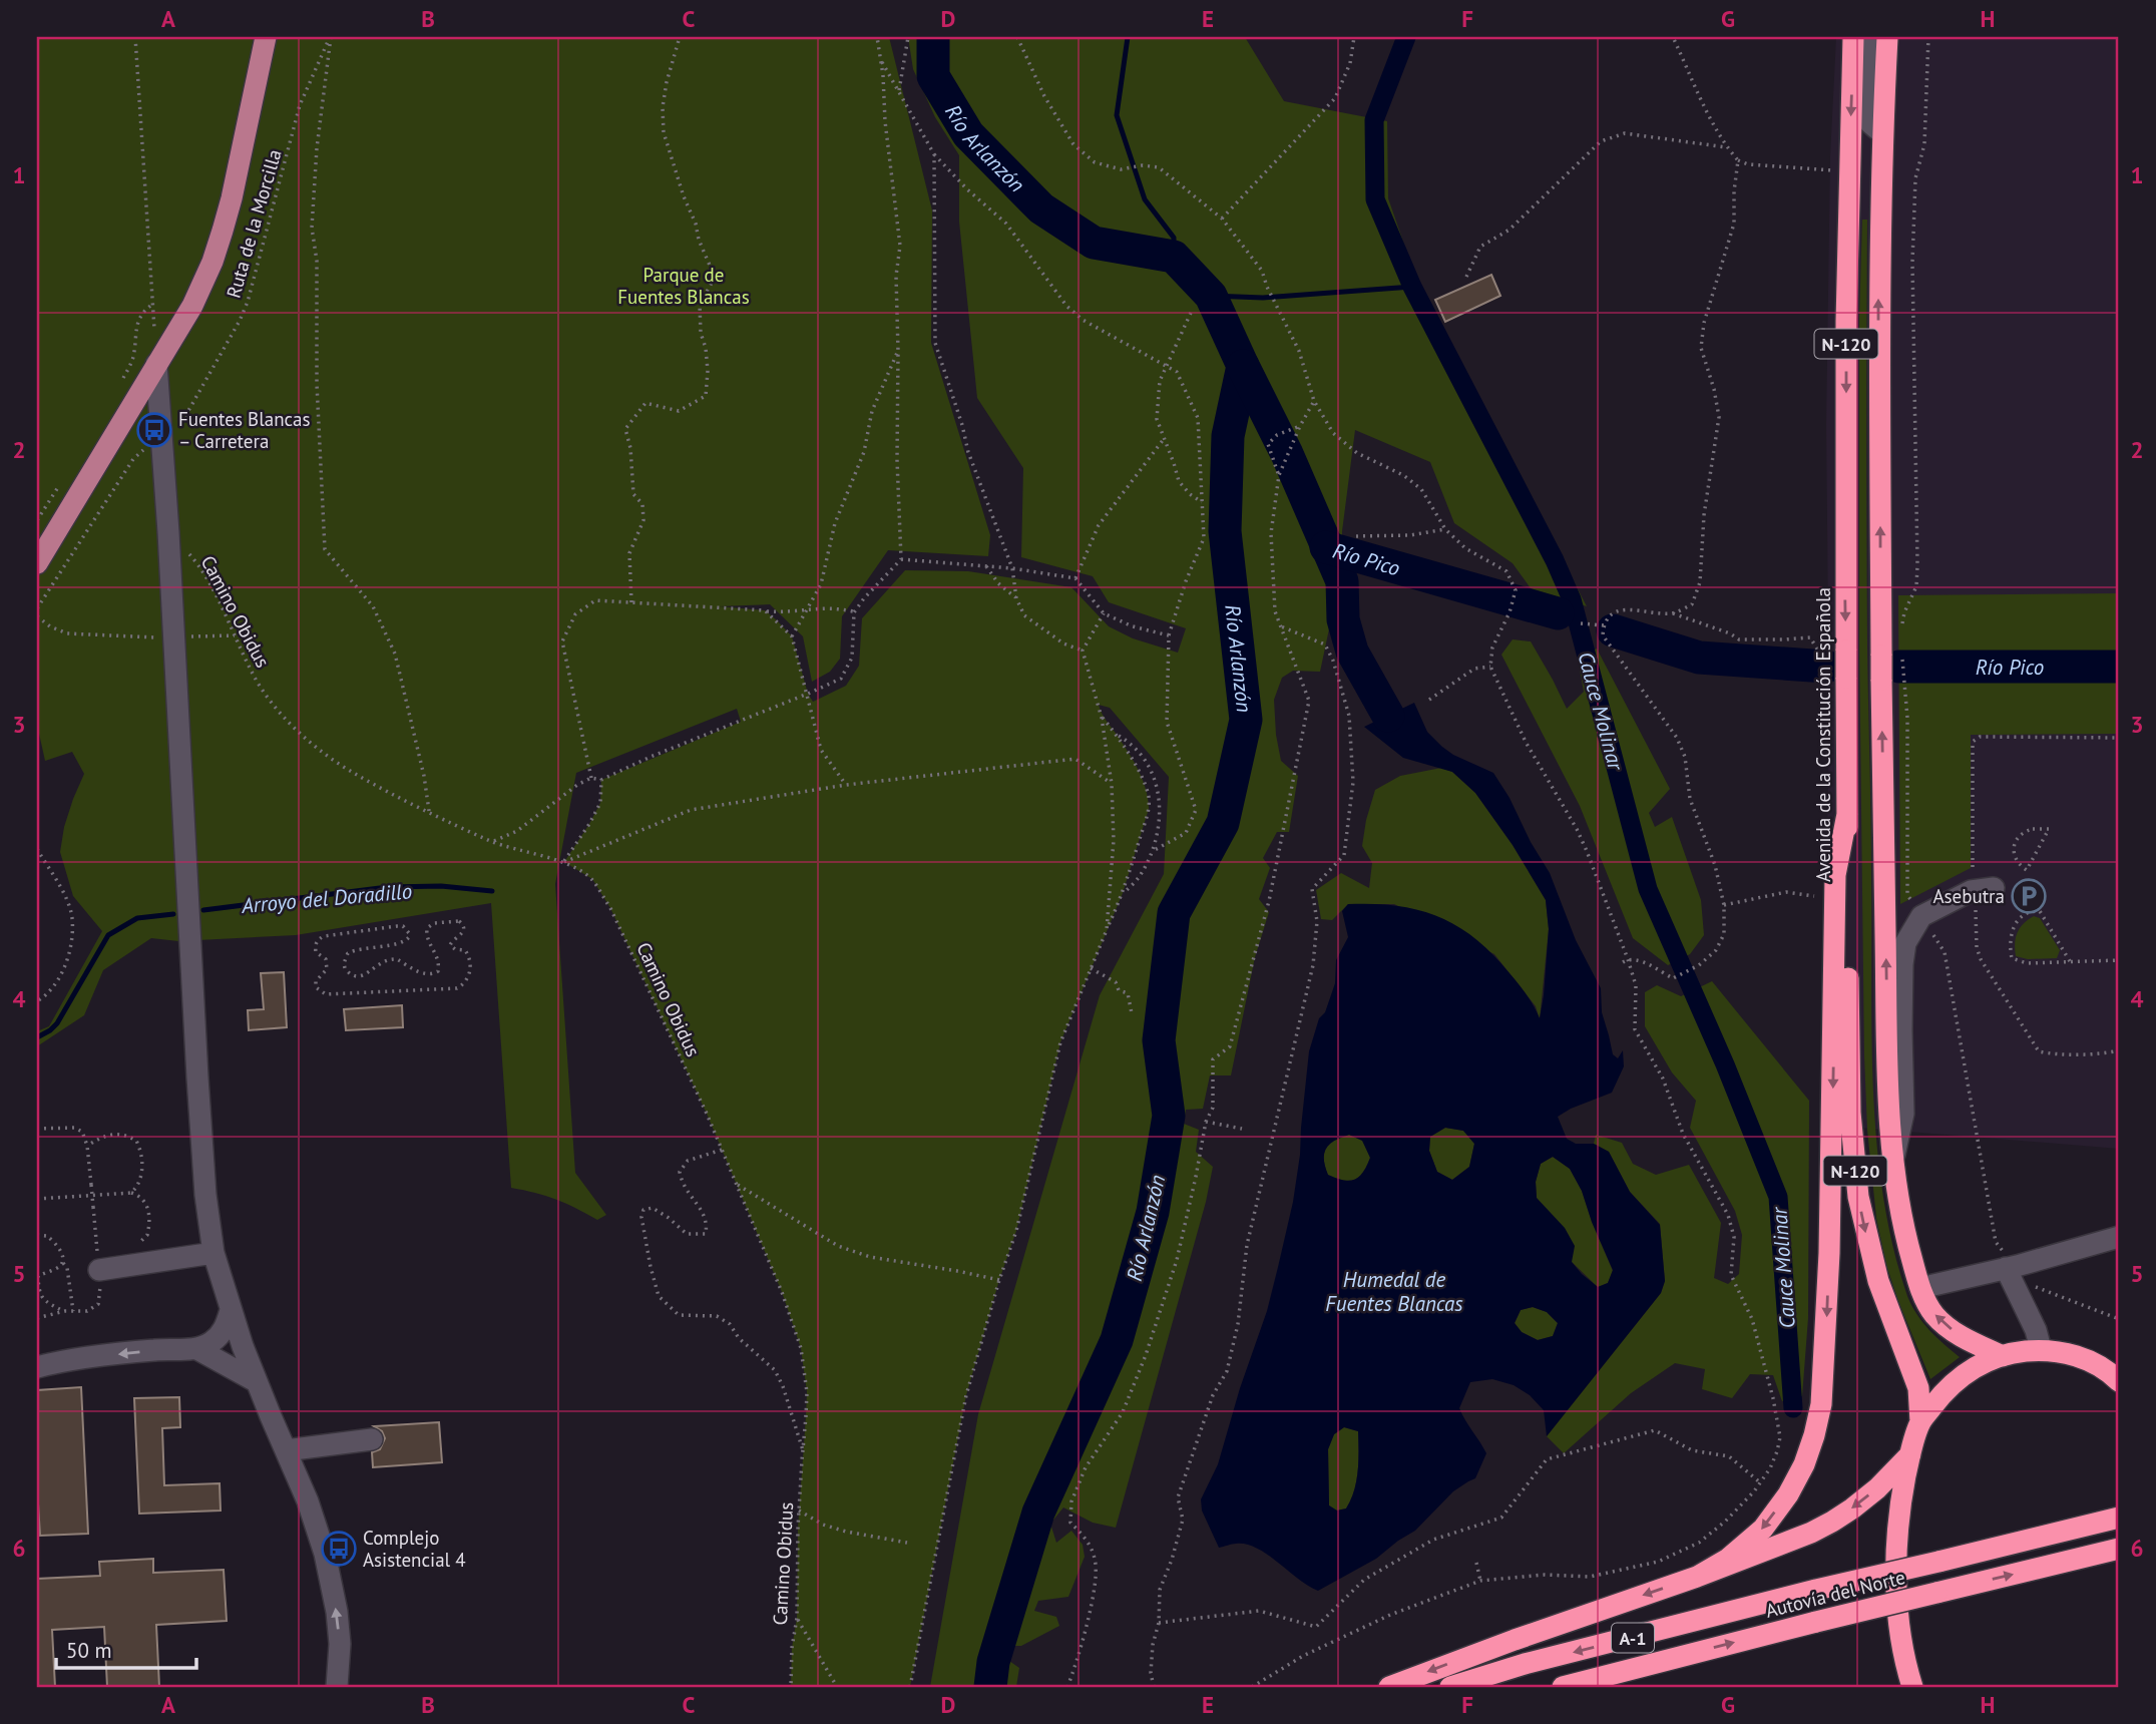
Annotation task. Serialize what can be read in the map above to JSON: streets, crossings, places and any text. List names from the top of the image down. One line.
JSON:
{"streets":{"highway":["N-120","Avenida de la Constitución Española","Autovía del Norte","A-1"],"path":["Ruta de la Morcilla","Camino Obidus"]},"crossings":[["N-120","Avenida de la Constitución Española"]],"water":["Río Arlanzón","Río Pico","Cauce Molinar","Arroyo del Doradillo","Humedal de Fuentes Blancas"],"parks":["Parque de Fuentes Blancas"],"places":{"bus stop":["Fuentes Blancas – Carretera","Complejo Asistencial 4"],"parking":["Asebutra"]},"scale_bar":"50 m","grid":{"columns":["A","B","C","D","E","F","G","H"],"rows":["1","2","3","4","5","6"]}}
